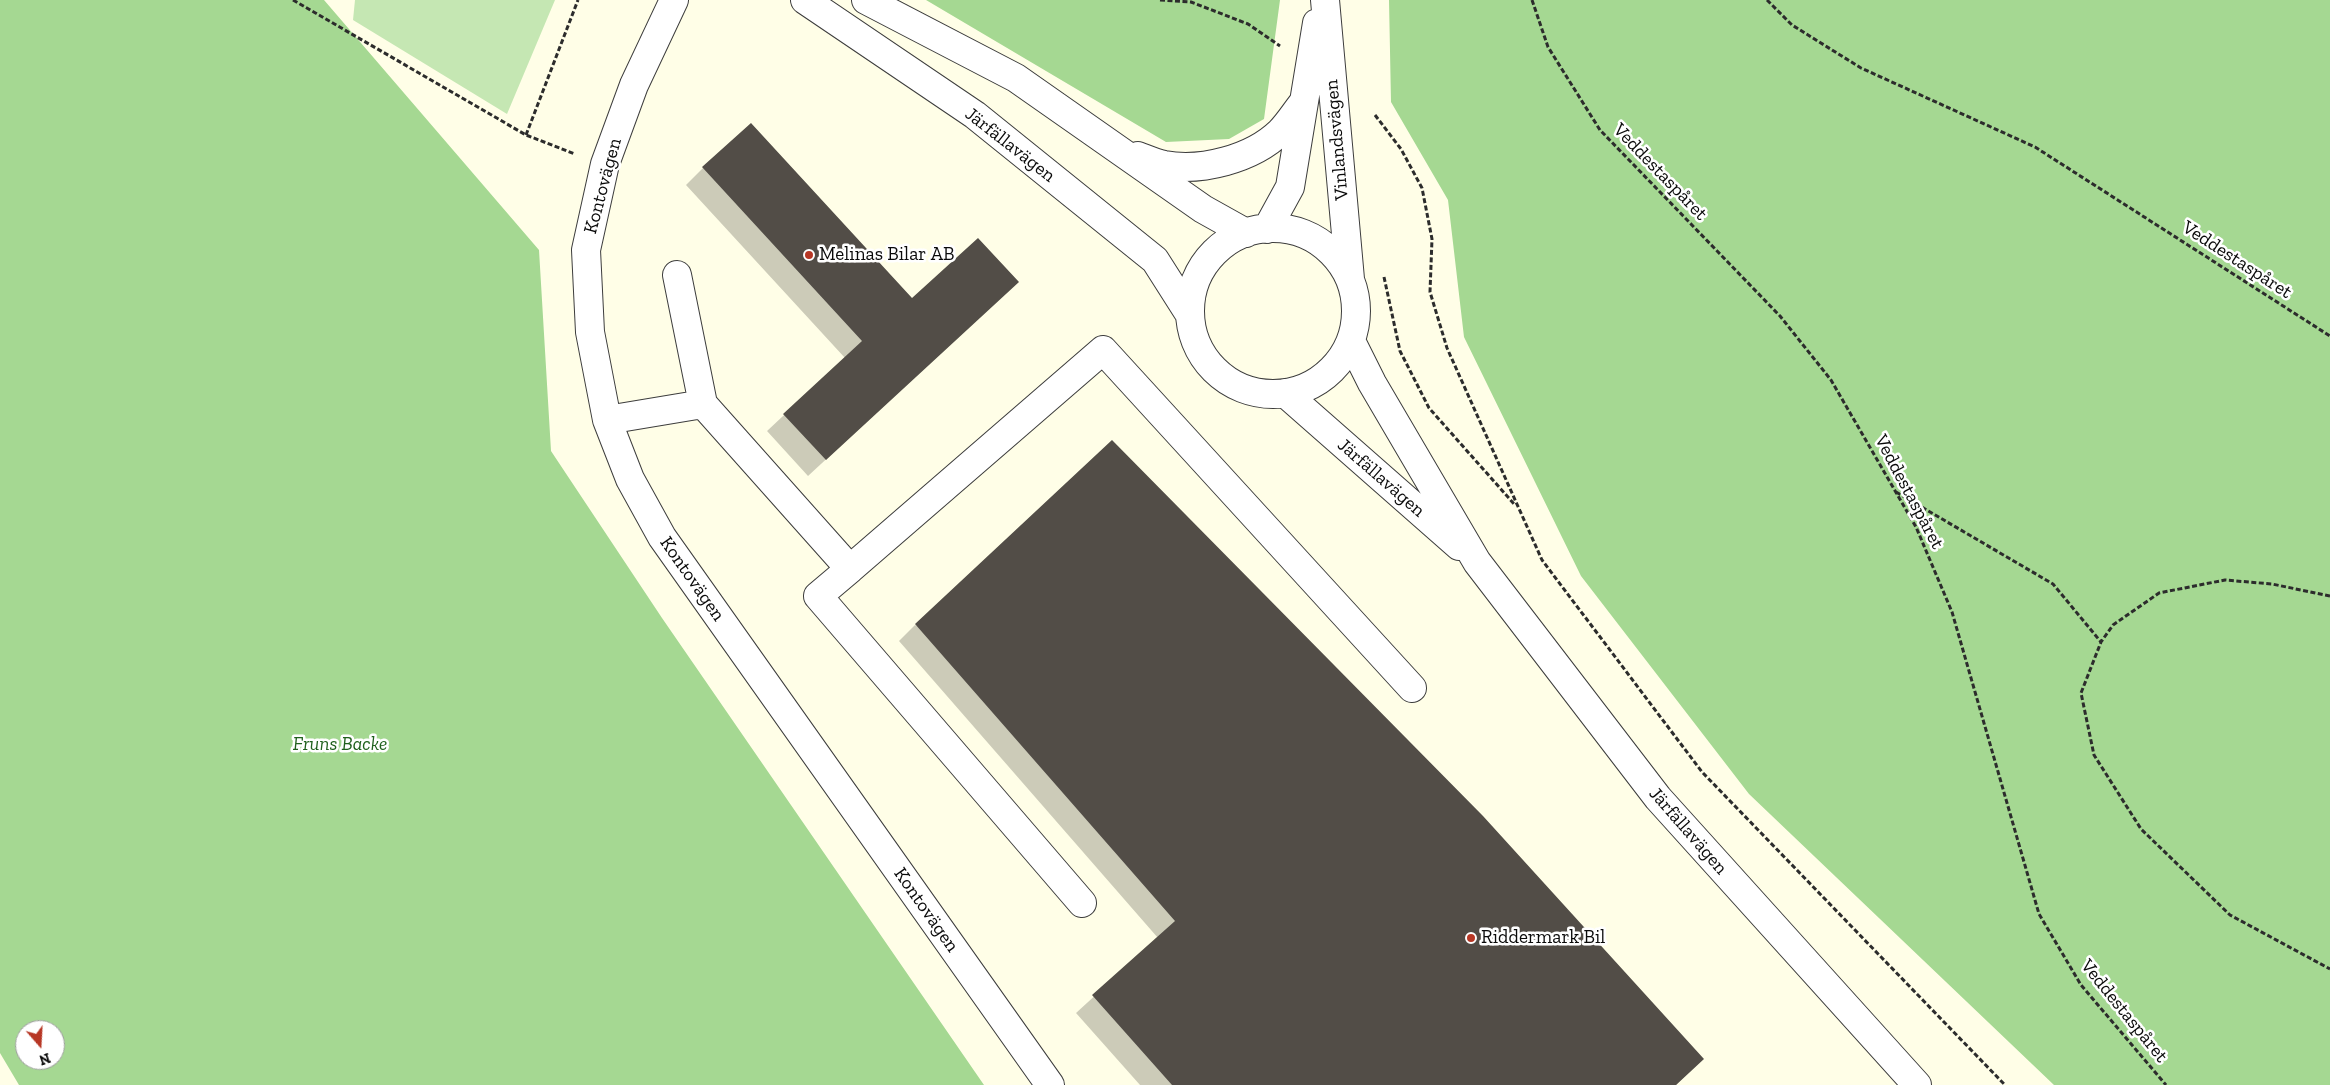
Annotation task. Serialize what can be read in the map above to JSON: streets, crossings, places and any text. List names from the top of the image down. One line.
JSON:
{"streets":{"street":["Vinlandsvägen","Järfällavägen","Kontovägen"],"path":["Veddestaspåret"]},"crossings":[["Vinlandsvägen","Järfällavägen"]],"parks":["Fruns Backe"],"places":["Melinas Bilar AB","Riddermark Bil"],"north":"bottom"}
